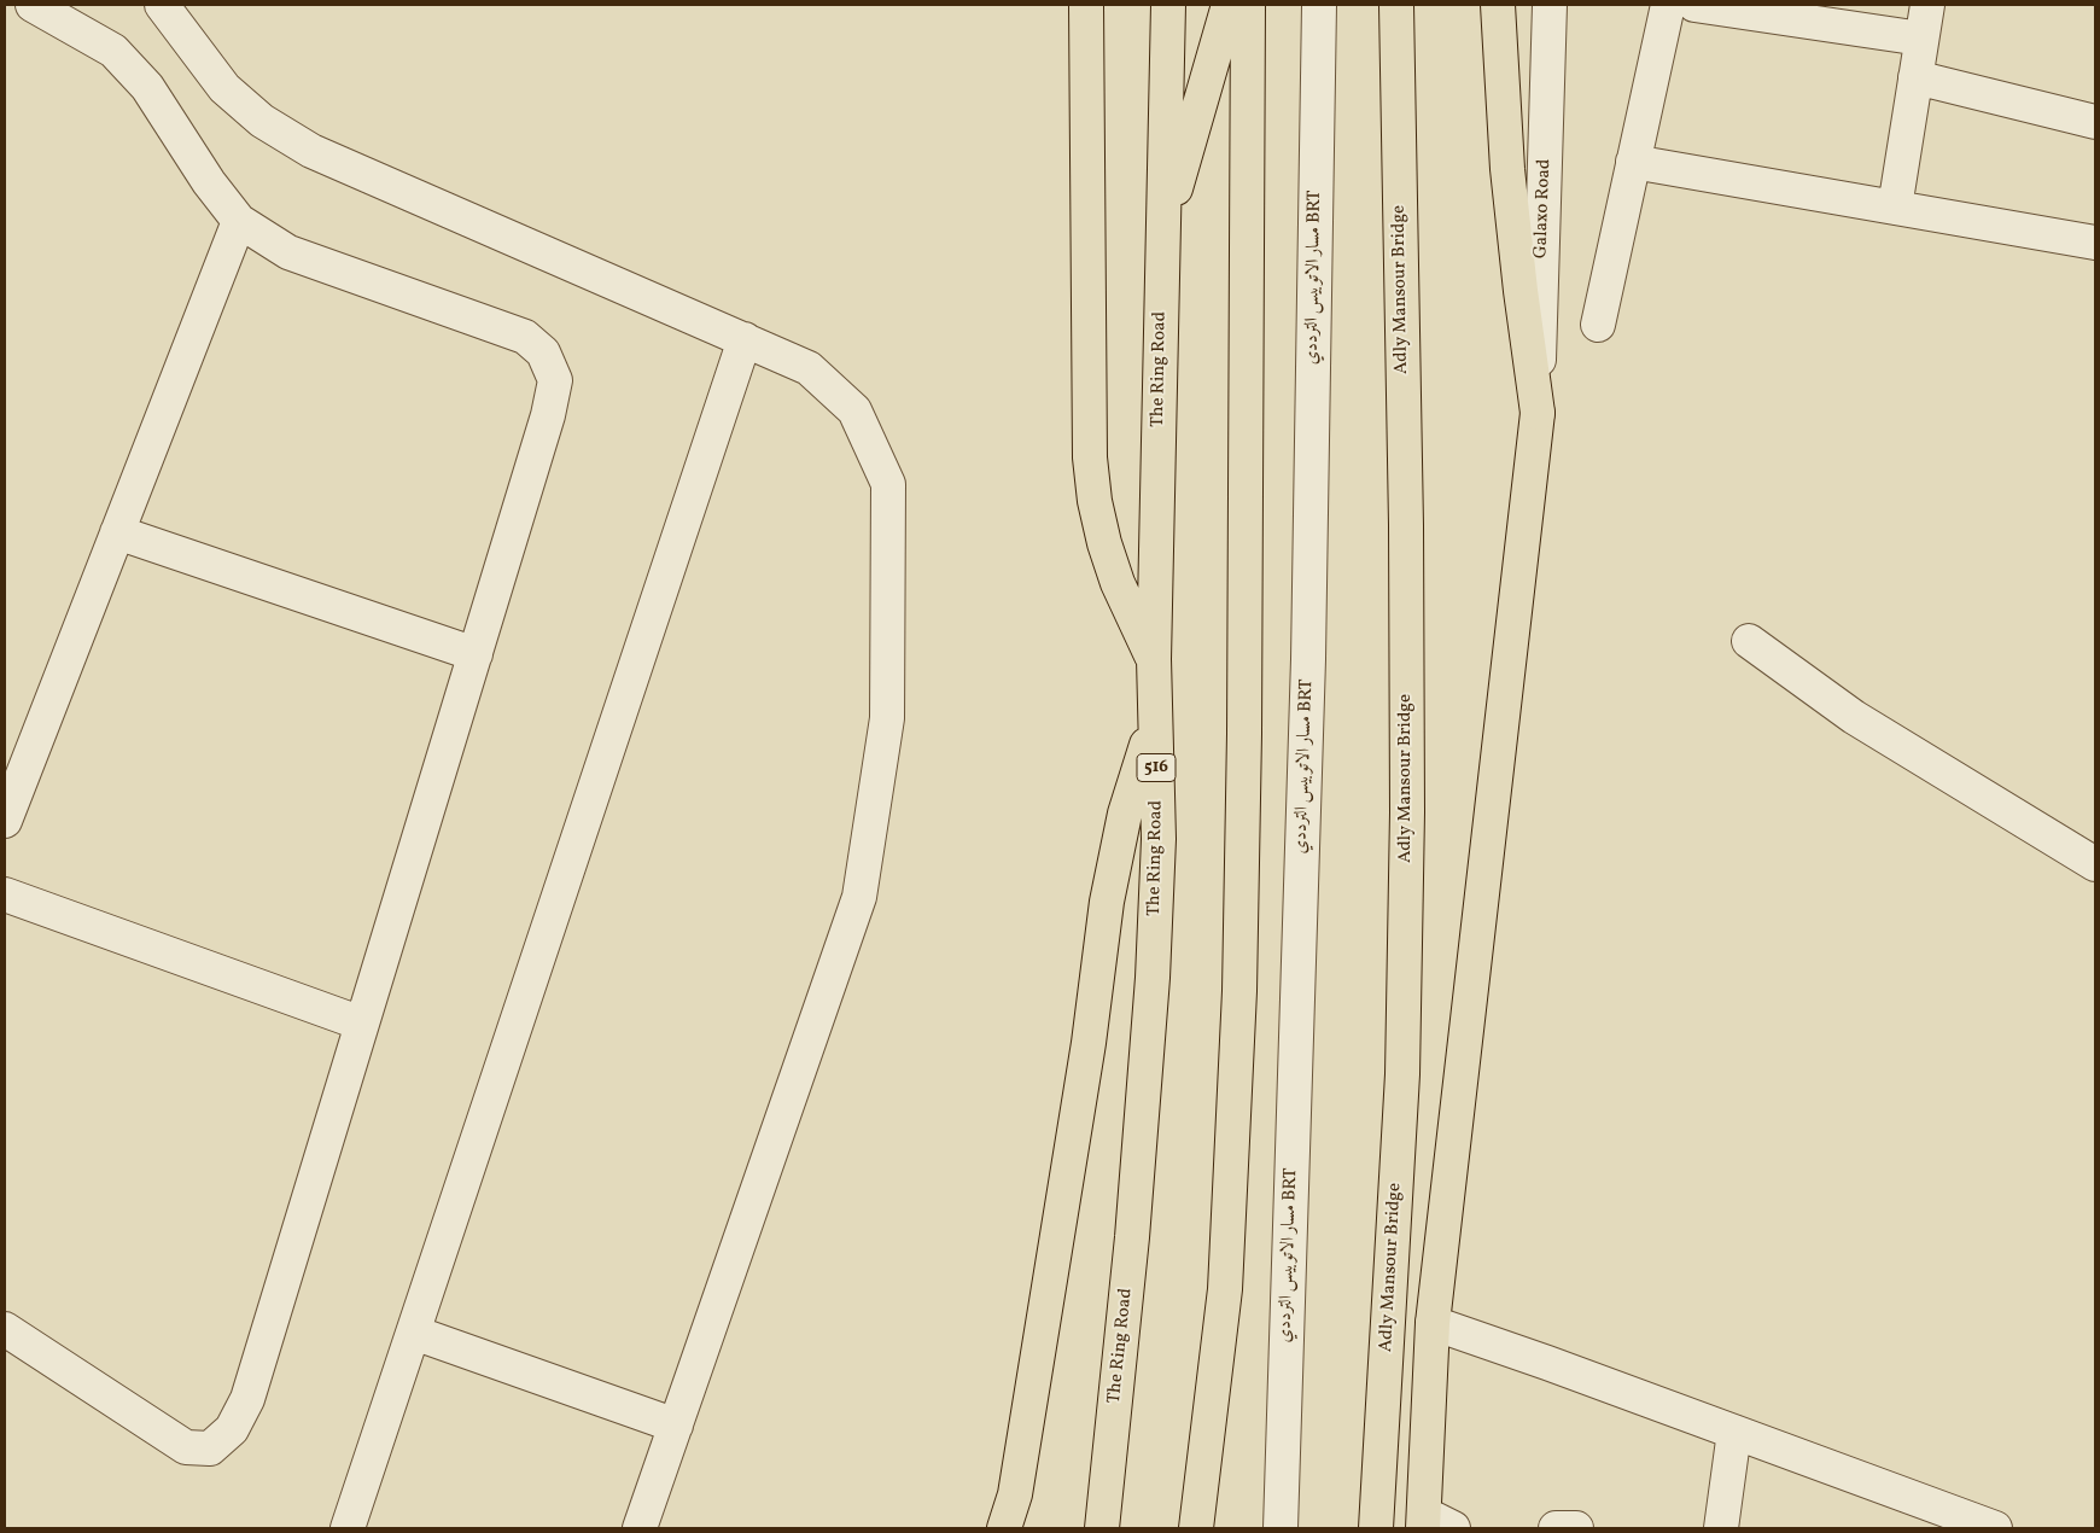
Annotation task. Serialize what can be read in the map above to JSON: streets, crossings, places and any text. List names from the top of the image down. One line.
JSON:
{"streets":{"main road":["Adly Mansour Bridge","The Ring Road","516"],"street":["Galaxo Road","مسار الاتوبيس الترددي BRT"]}}
